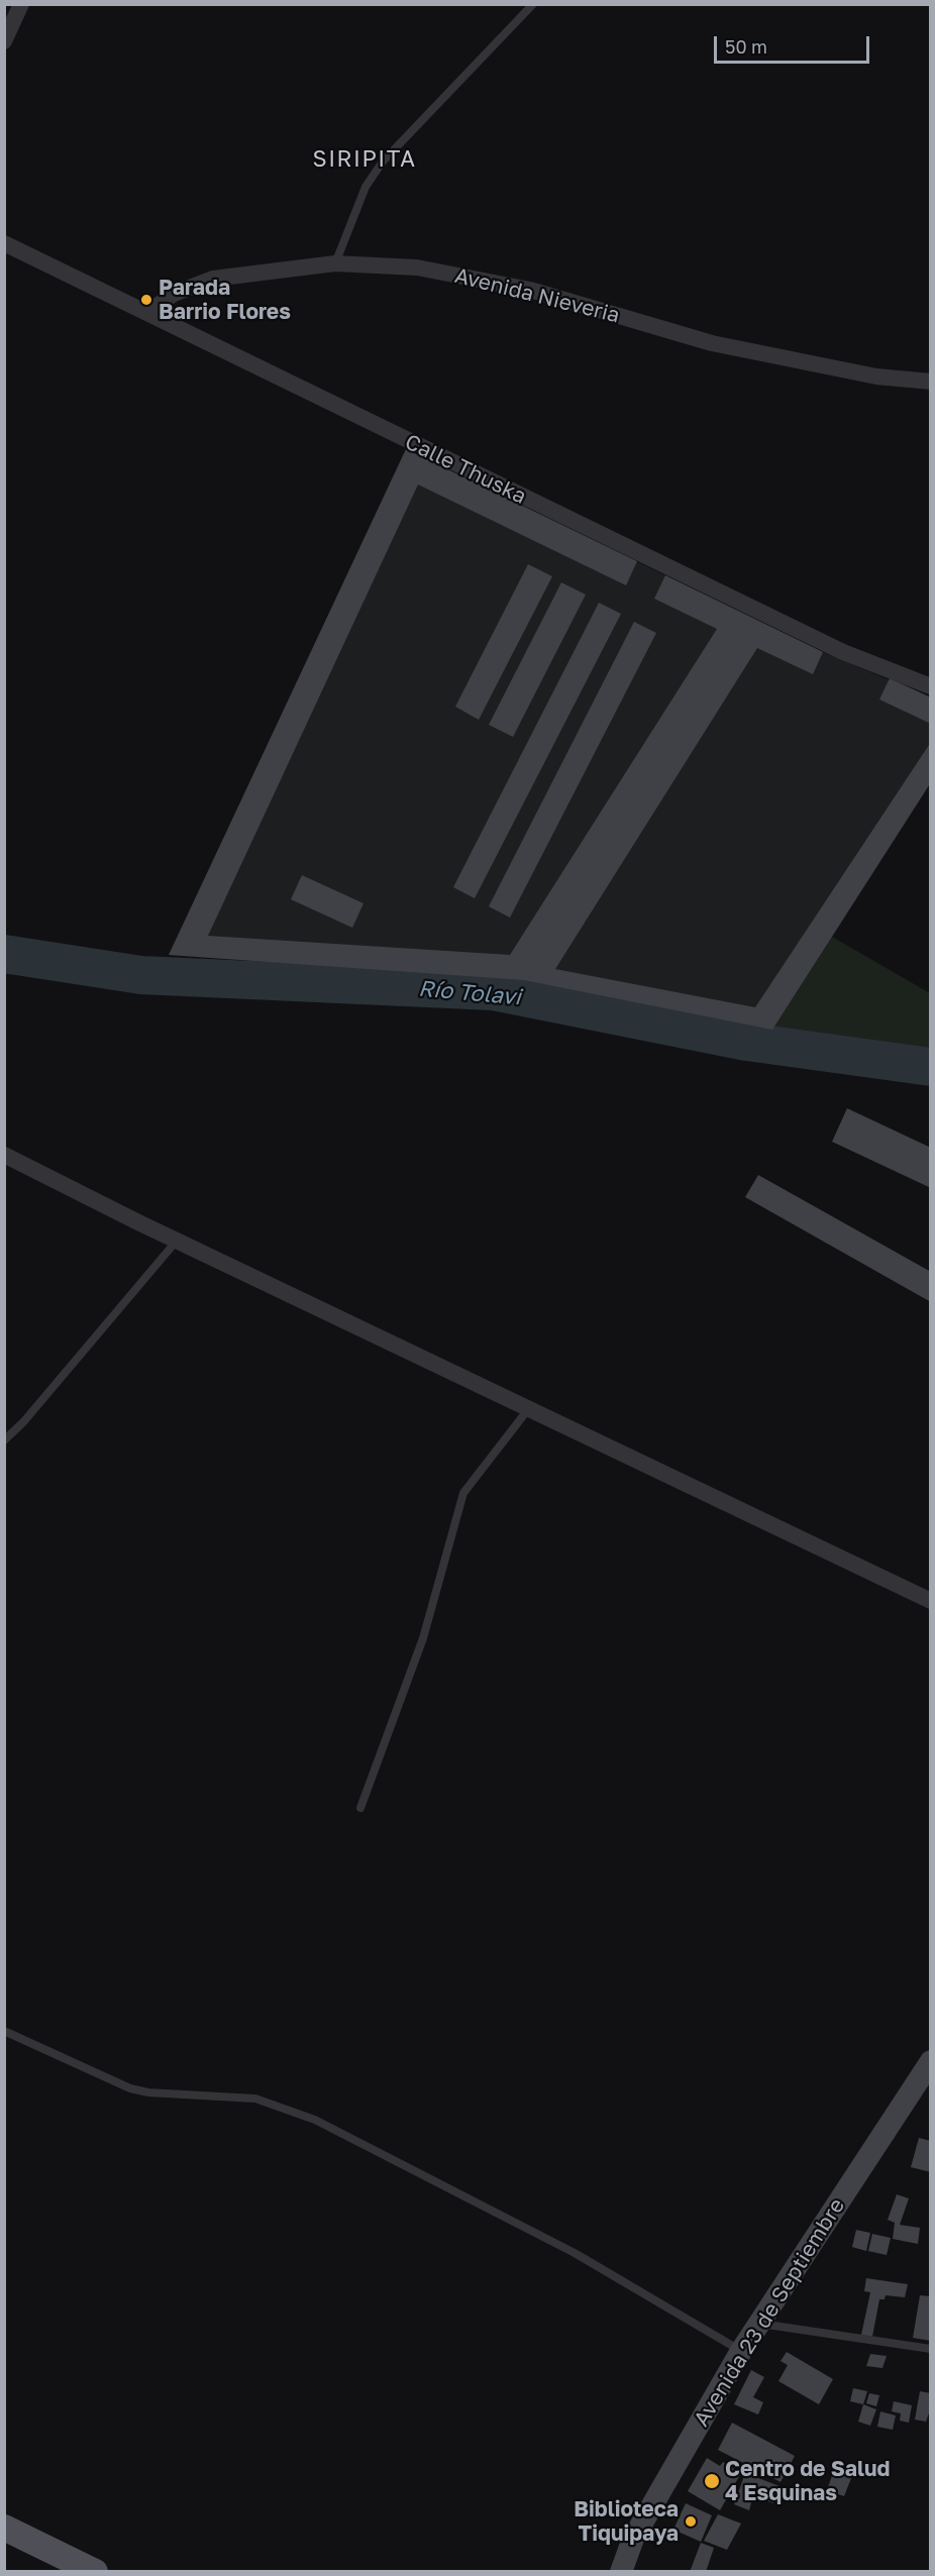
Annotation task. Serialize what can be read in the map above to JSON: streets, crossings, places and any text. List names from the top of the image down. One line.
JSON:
{"streets":{"main road":["Avenida 23 de Septiembre"],"street":["Avenida Nieveria","Calle Thuska"]},"crossings":[["Avenida Nieveria","Calle Thuska"]],"districts":["SIRIPITA"],"water":["Río Tolavi"],"places":["Parada Barrio Flores","Centro de Salud 4 Esquinas","Biblioteca Tiquipaya"],"scale_bar":"50 m"}
